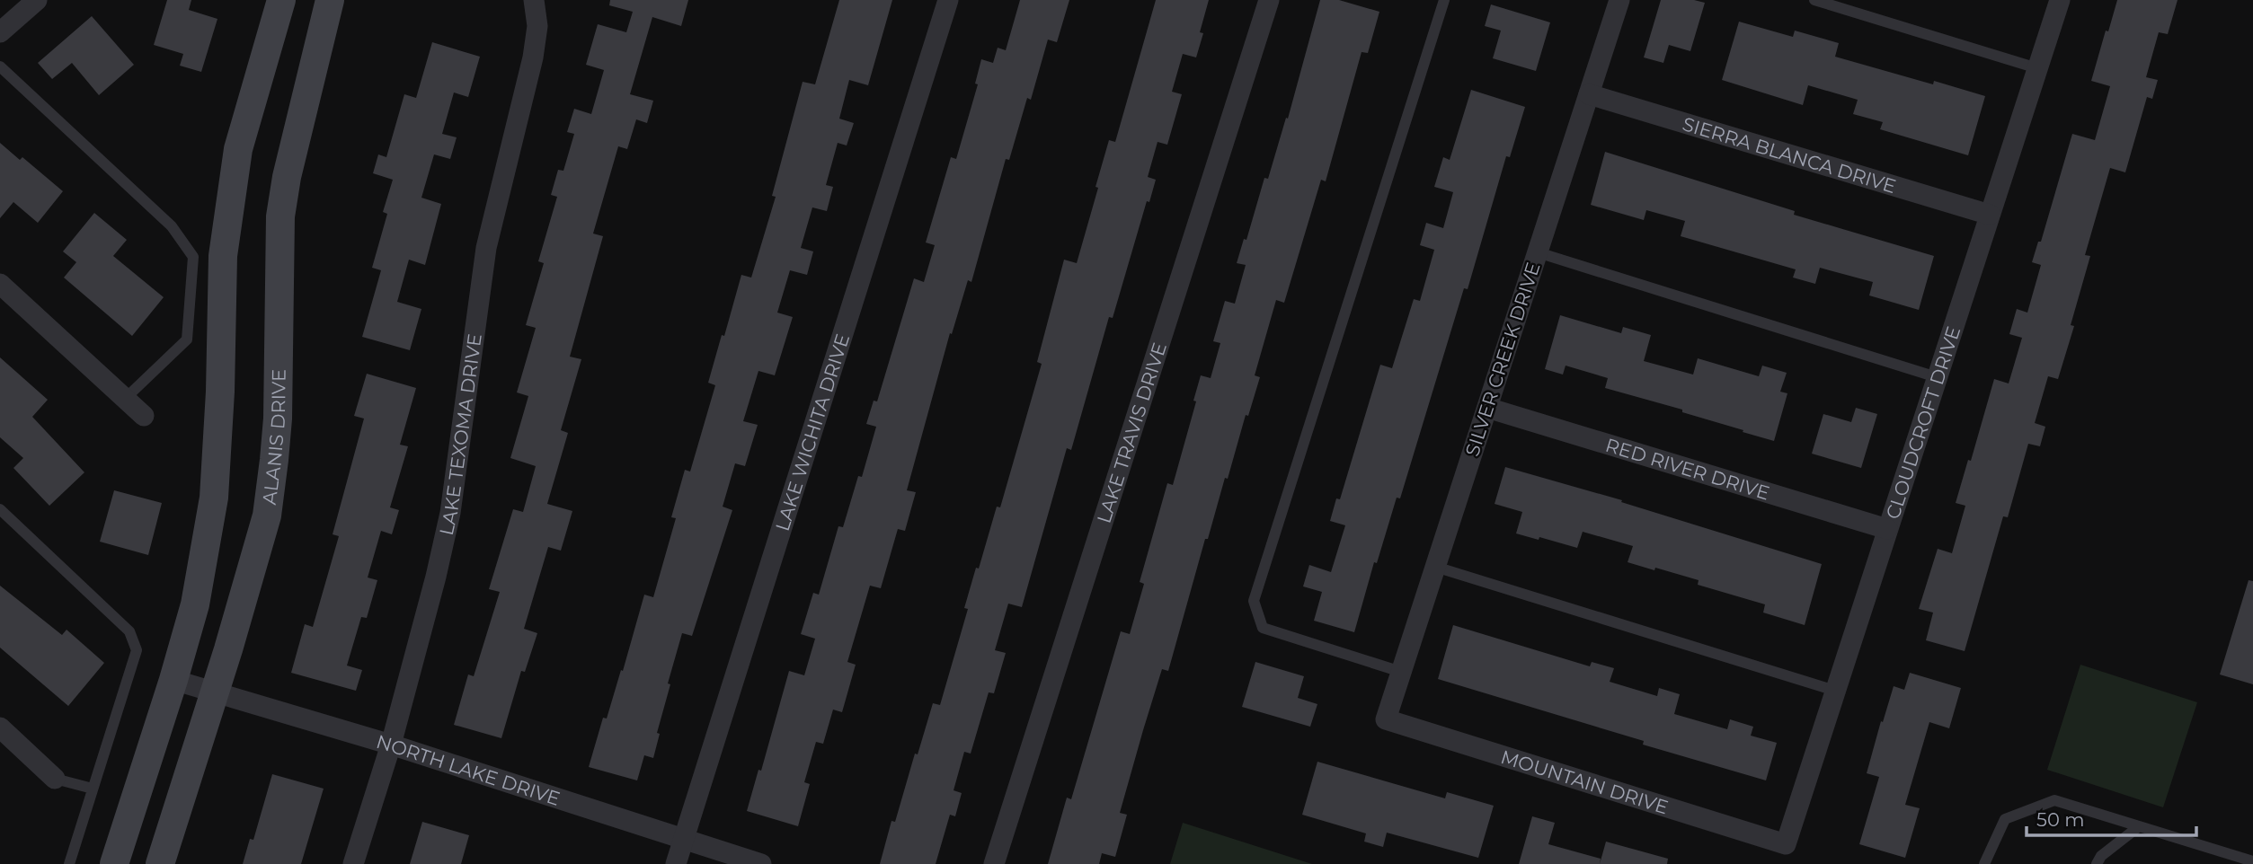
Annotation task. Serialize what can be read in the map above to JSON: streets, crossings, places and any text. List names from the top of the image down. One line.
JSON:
{"streets":{"main road":["ALANIS DRIVE"],"street":["SIERRA BLANCA DRIVE","SILVER CREEK DRIVE","CLOUDCROFT DRIVE","LAKE WICHITA DRIVE","LAKE TRAVIS DRIVE","LAKE TEXOMA DRIVE","RED RIVER DRIVE","NORTH LAKE DRIVE","MOUNTAIN DRIVE"]},"crossings":[["SIERRA BLANCA DRIVE","SILVER CREEK DRIVE"],["SIERRA BLANCA DRIVE","CLOUDCROFT DRIVE"],["SILVER CREEK DRIVE","RED RIVER DRIVE"],["SILVER CREEK DRIVE","MOUNTAIN DRIVE"],["CLOUDCROFT DRIVE","RED RIVER DRIVE"],["CLOUDCROFT DRIVE","MOUNTAIN DRIVE"],["LAKE WICHITA DRIVE","NORTH LAKE DRIVE"],["LAKE TEXOMA DRIVE","NORTH LAKE DRIVE"],["ALANIS DRIVE","NORTH LAKE DRIVE"]],"scale_bar":"50 m"}
